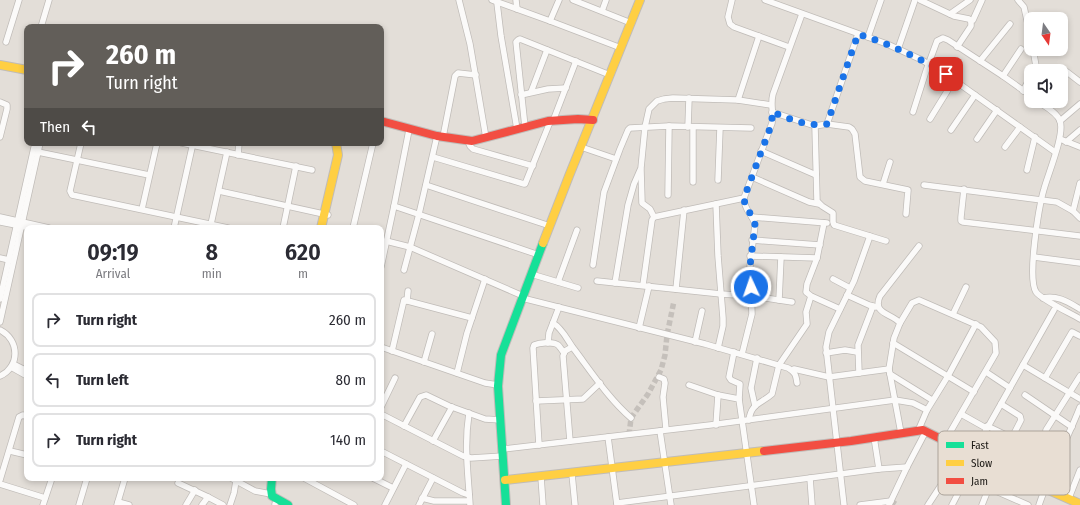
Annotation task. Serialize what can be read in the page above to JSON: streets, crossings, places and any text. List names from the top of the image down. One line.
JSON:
{"legend":["Fast","Slow","Jam"],"north":"bottom","page":{"turn":["260 m","Turn right"],"then":"Then","eta":["09:19","Arrival","8","min","620","m"],"list":[{"name":"Turn right","value":"260 m"},{"name":"Turn left","value":"80 m"},{"name":"Turn right","value":"140 m"}]}}
